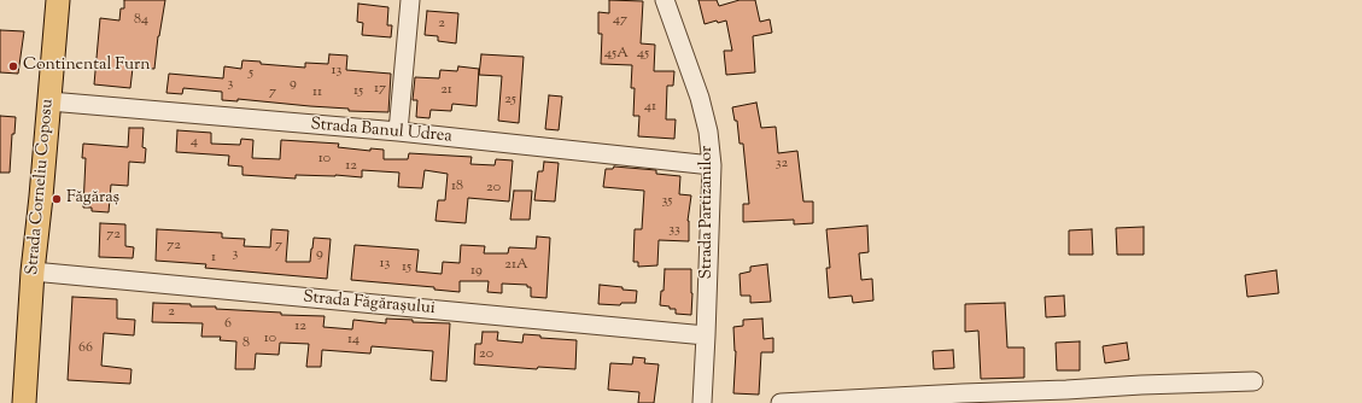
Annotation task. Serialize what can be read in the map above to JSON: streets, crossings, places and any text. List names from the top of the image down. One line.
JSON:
{"streets":{"main road":["Strada Corneliu Coposu"],"street":["Strada Banul Udrea","Strada Partizanilor","Strada Făgărașului"]},"crossings":[["Strada Banul Udrea","Strada Corneliu Coposu"],["Strada Banul Udrea","Strada Partizanilor"],["Strada Corneliu Coposu","Strada Făgărașului"],["Strada Partizanilor","Strada Făgărașului"]],"places":["Continental Furn","Făgăraș"],"house_numbers":["84","47","2","45A","45","13","5","3","9","17","21","15","7","11","25","41","4","10","32","12","18","20","35","33","72","72","7","3","9","1","13","21A","15","19","2","6","12","10","14","8","66","20"]}
